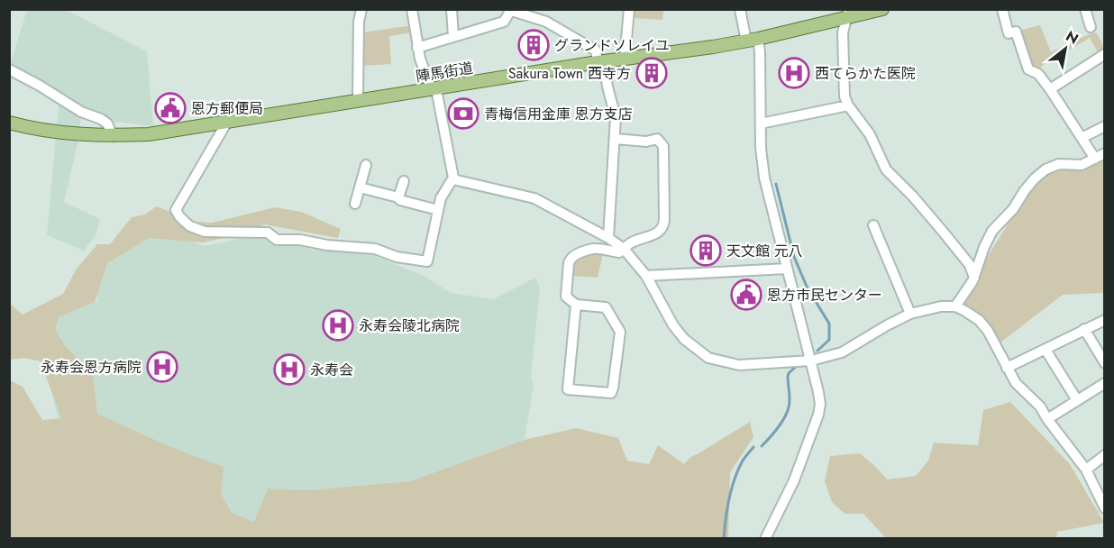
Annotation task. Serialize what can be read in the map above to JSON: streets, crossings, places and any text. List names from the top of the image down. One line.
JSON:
{"streets":{"main road":["陣馬街道"]},"places":{"building":["グランドソレイユ","Sakura Town 西寺方","天文館 元八"],"hospital":["西てらかた医院","永寿会陵北病院","永寿会恩方病院","永寿会"],"public building":["恩方郵便局","恩方市民センター"],"bank":["青梅信用金庫 恩方支店"]},"north":"top right"}
